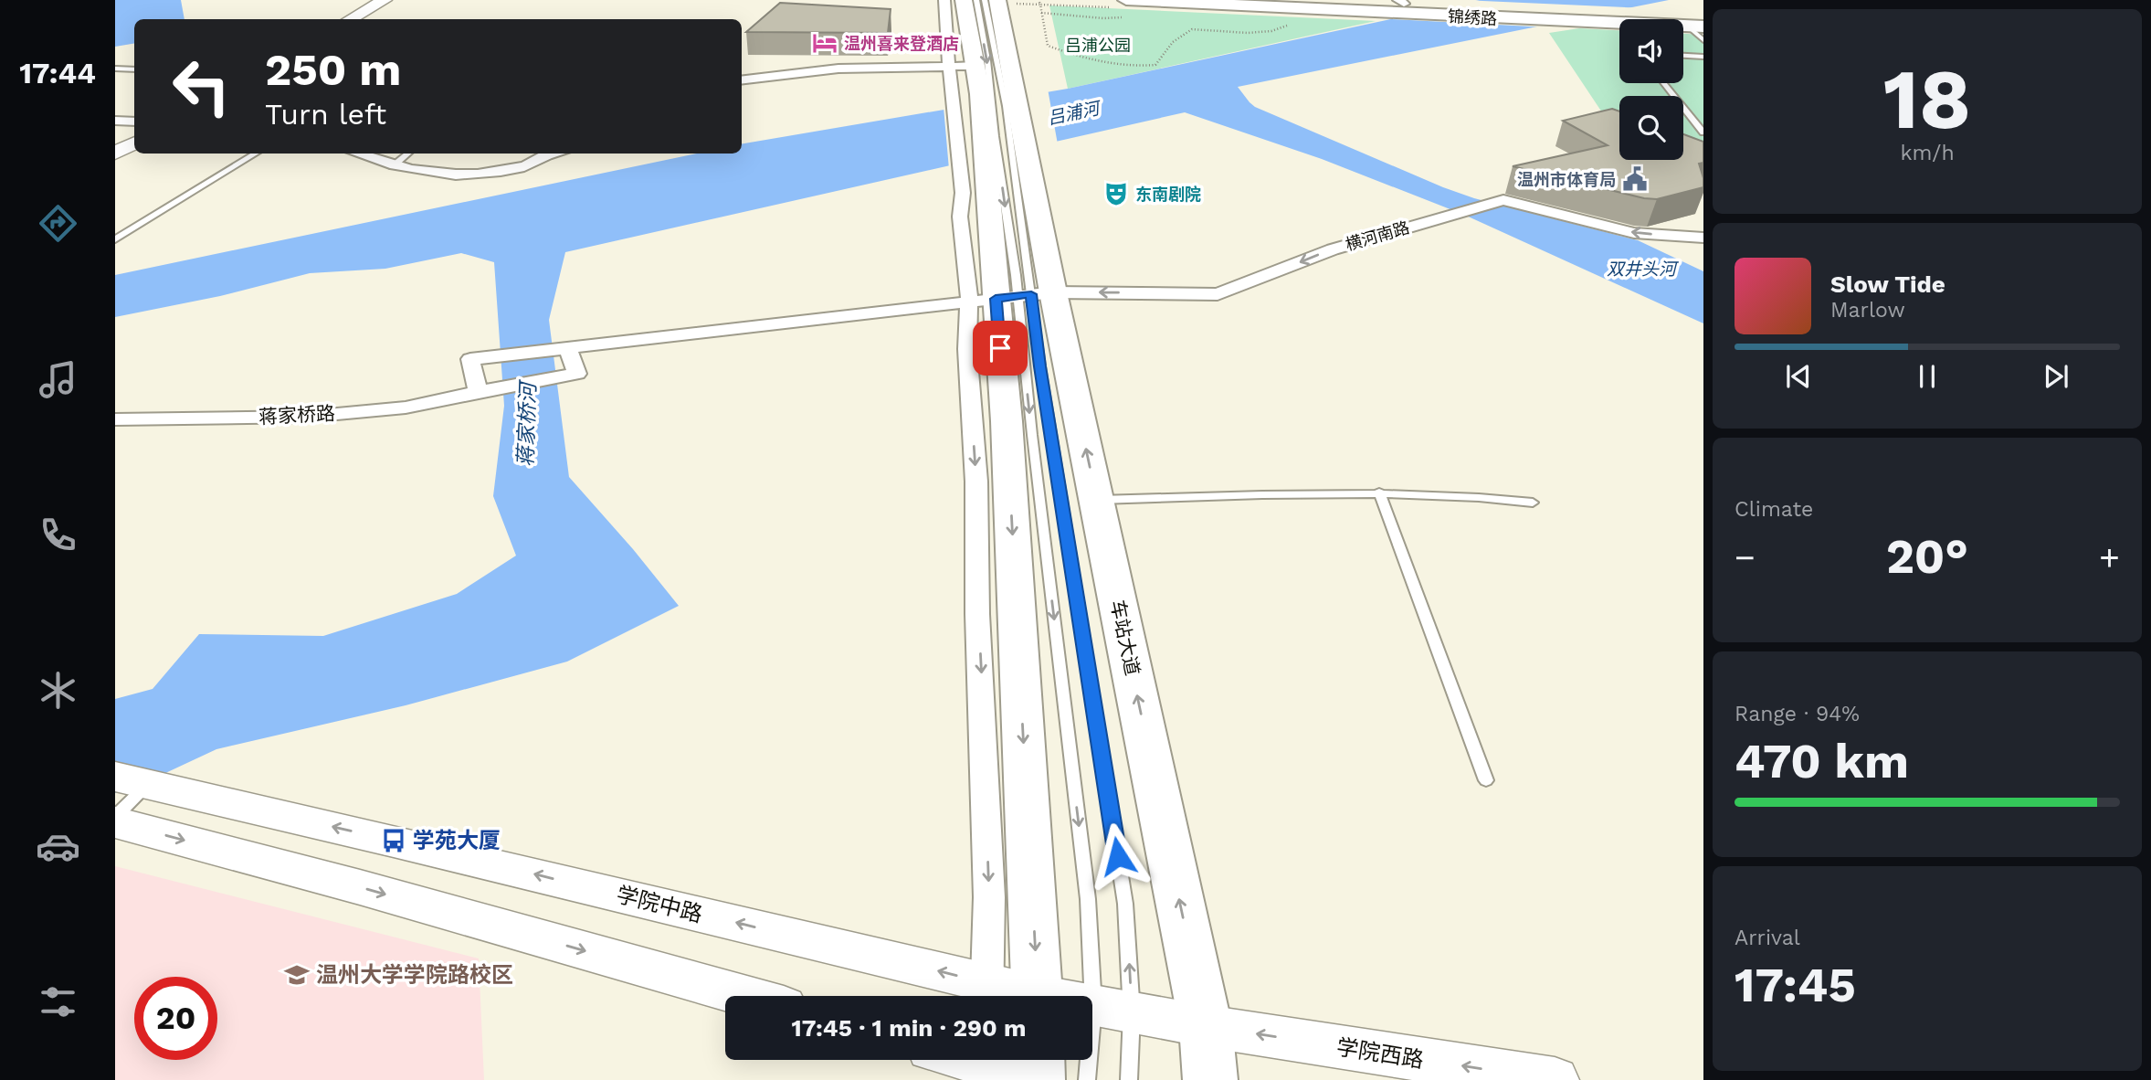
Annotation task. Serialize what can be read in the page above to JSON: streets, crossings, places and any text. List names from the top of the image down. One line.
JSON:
{"streets":{"main road":["锦绣路","车站大道","学院中路","学院西路"],"street":["横河南路","蒋家桥路"]},"crossings":[["横河南路","蒋家桥路"],["横河南路","车站大道"],["车站大道","学院中路"],["车站大道","学院西路"],["学院中路","学院西路"]],"one_way":["横河南路","学院西路"],"water":["吕浦河","双井头河","蒋家桥河"],"parks":["吕浦公园"],"places":{"hotel":["温州喜来登酒店"],"public building":["温州市体育局"],"theatre":["东南剧院"],"bus stop":["学苑大厦"],"school or university":["温州大学学院路校区"]},"page":{"tabs":"17:44","tile":[["18","km/h"],"Climate",["Range · 94%","470 km"],["Arrival","17:45"]],"turn":["250 m","Turn left"],"song":["Slow Tide","Marlow"],"heat":["−","20°","+"],"limit":"20","trip":"17:45 · 1 min · 290 m"}}
